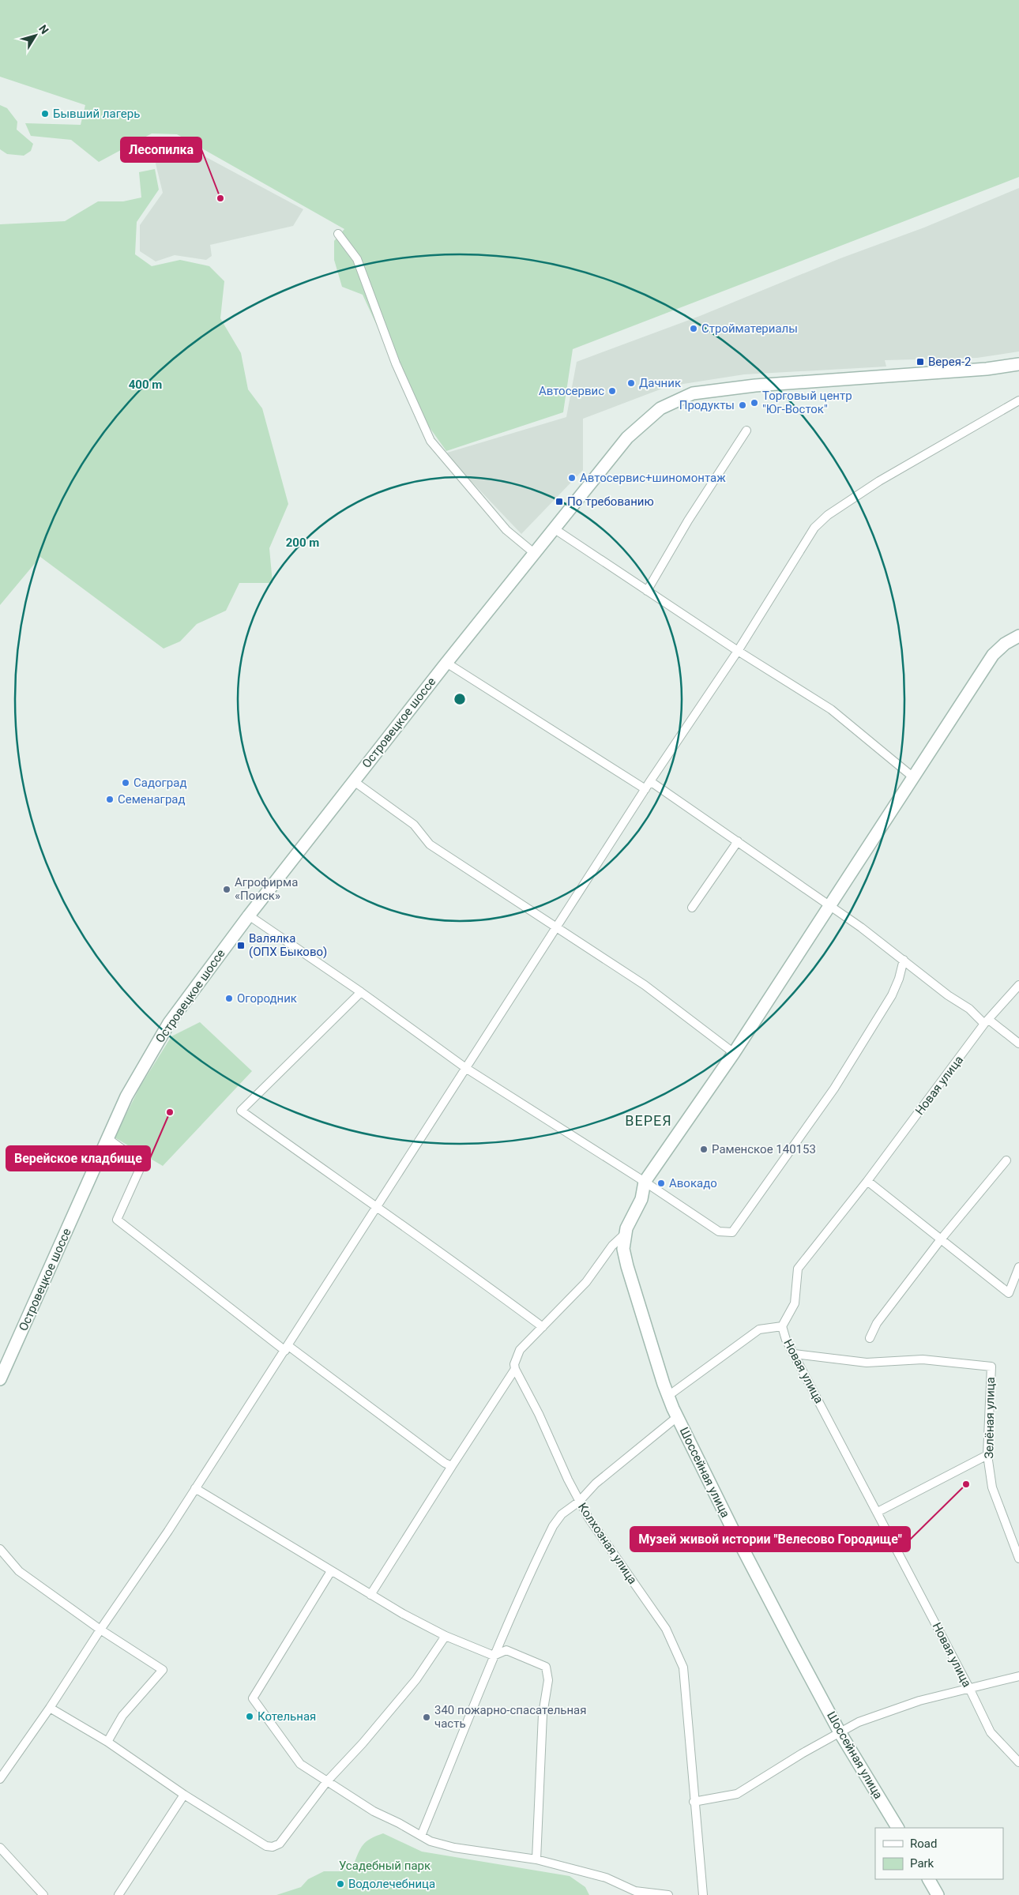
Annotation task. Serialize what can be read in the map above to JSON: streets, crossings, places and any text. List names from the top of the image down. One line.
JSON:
{"streets":{"main road":["Островецкое шоссе","Шоссейная улица"],"street":["Новая улица","Зелёная улица","Колхозная улица"]},"crossings":[["Новая улица","Зелёная улица"]],"districts":["ВЕРЕЯ"],"parks":["Усадебный парк"],"places":{"other":["Бывший лагерь","Лесопилка","Стройматериалы","Дачник","Автосервис","Торговый центр \"Юг-Восток\"","Продукты","Автосервис+шиномонтаж","Садоград","Семенаград","Агрофирма «Поиск»","Огородник","Верейское кладбище","Раменское 140153","Авокадо","Музей живой истории \"Велесово Городище\"","Котельная","340 пожарно-спасательная часть","Водолечебница"],"transit":["Верея-2","По требованию","Валялка (ОПХ Быково)"]},"legend":["Road","Park"],"north":"top right","rings":["400 m","200 m"]}
